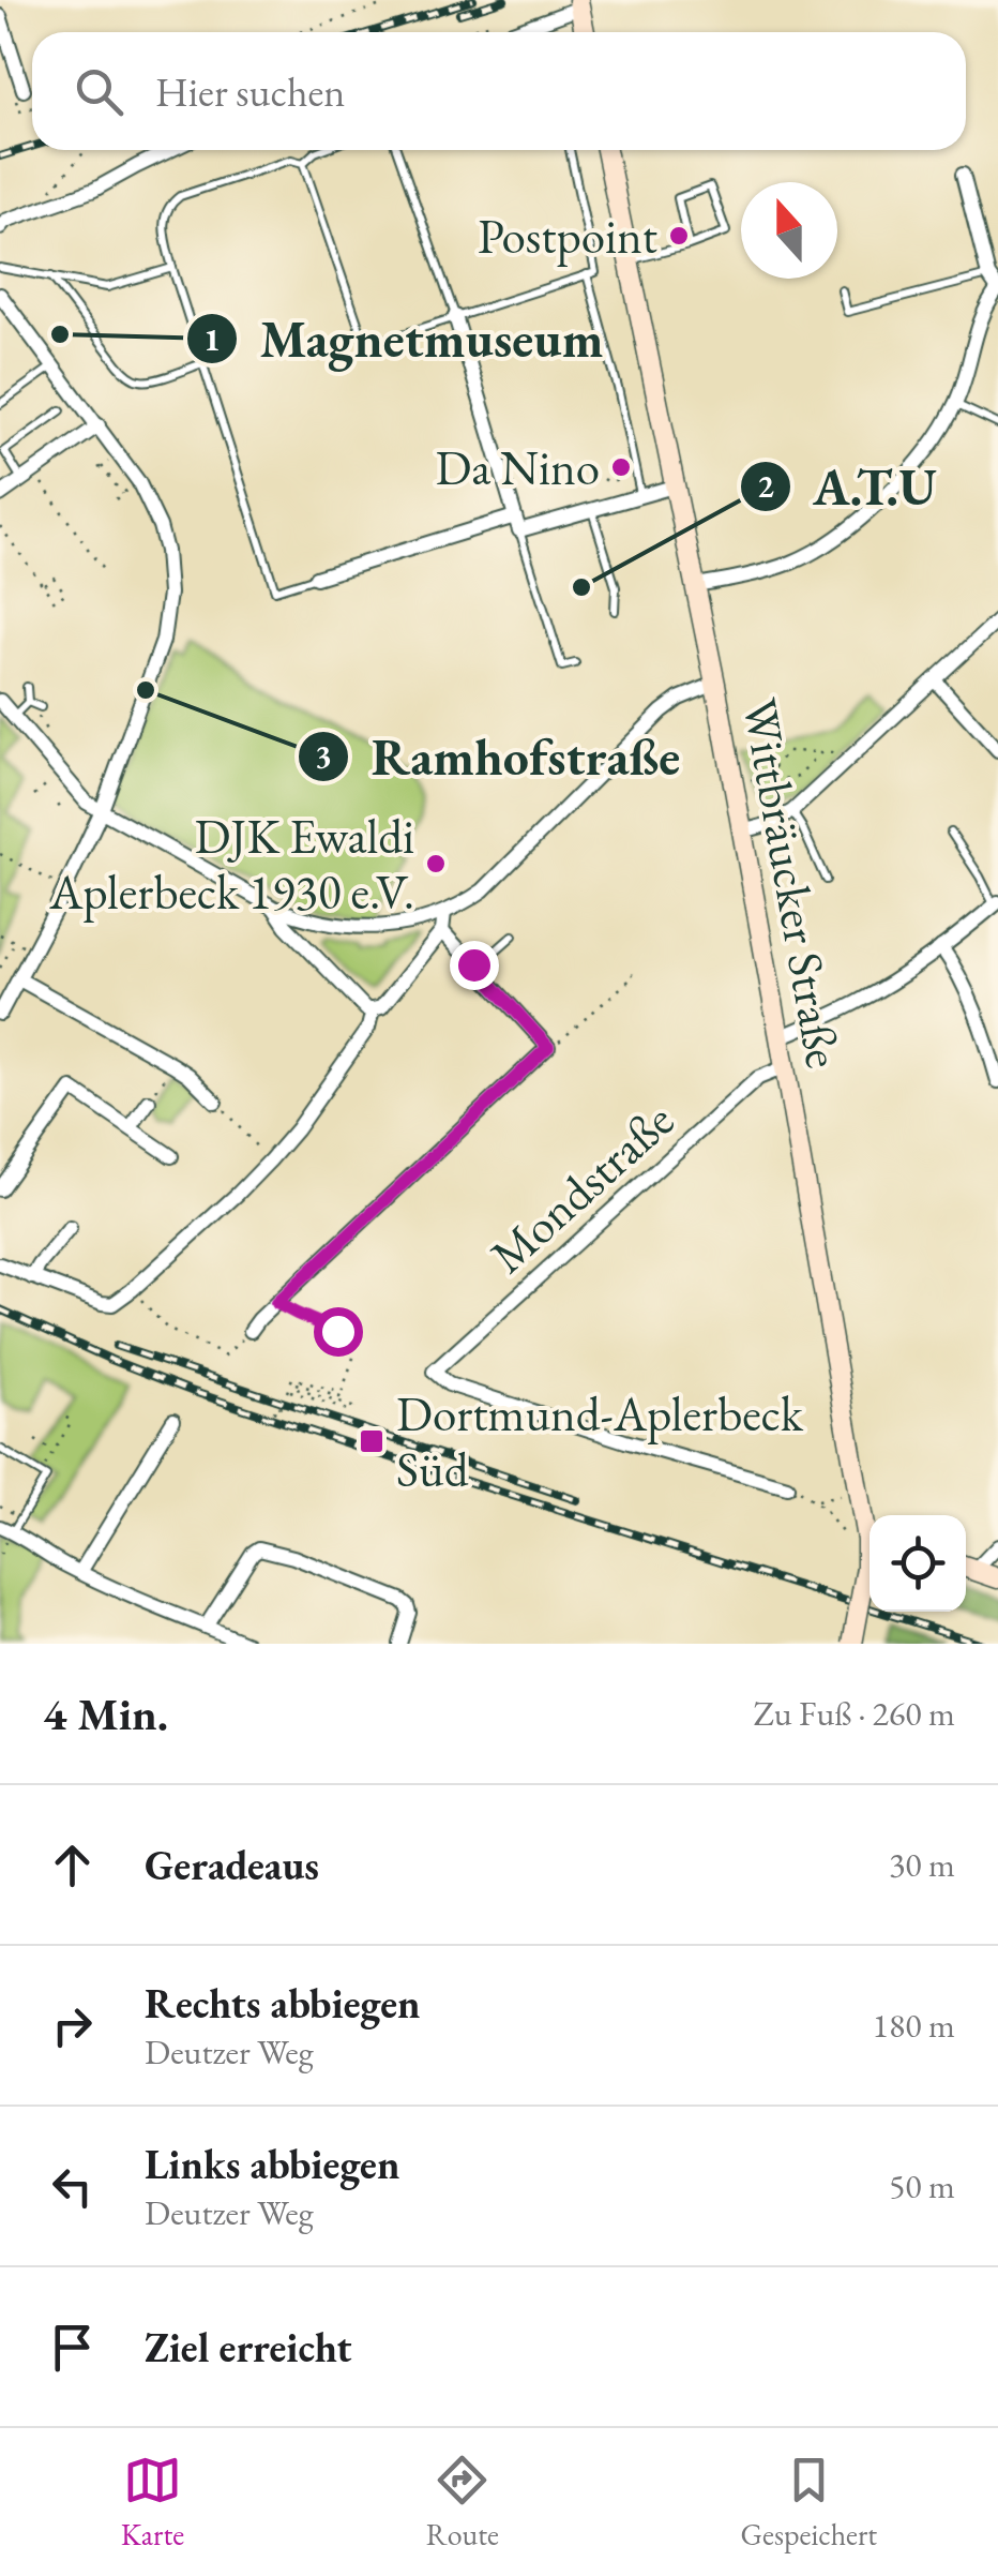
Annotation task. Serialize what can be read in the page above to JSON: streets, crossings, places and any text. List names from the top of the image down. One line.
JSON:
{"streets":{"main road":["Wittbräucker Straße"],"street":["Mondstraße"]},"crossings":[["Wittbräucker Straße","Mondstraße"]],"places":{"other":["Postpoint","Magnetmuseum","Da Nino","A.T.U","Ramhofstraße","DJK Ewaldi Aplerbeck 1930 e.V."],"transit":["Dortmund-Aplerbeck Süd"]},"north":"top","page":{"search":"Hier suchen","heading":["4 Min.","Zu Fuß · 260 m"],"list":[["Geradeaus","30 m"],["Rechts abbiegen","Deutzer Weg","180 m"],["Links abbiegen","Deutzer Weg","50 m"],"Ziel erreicht"],"nav":["Karte","Route","Gespeichert"]}}
